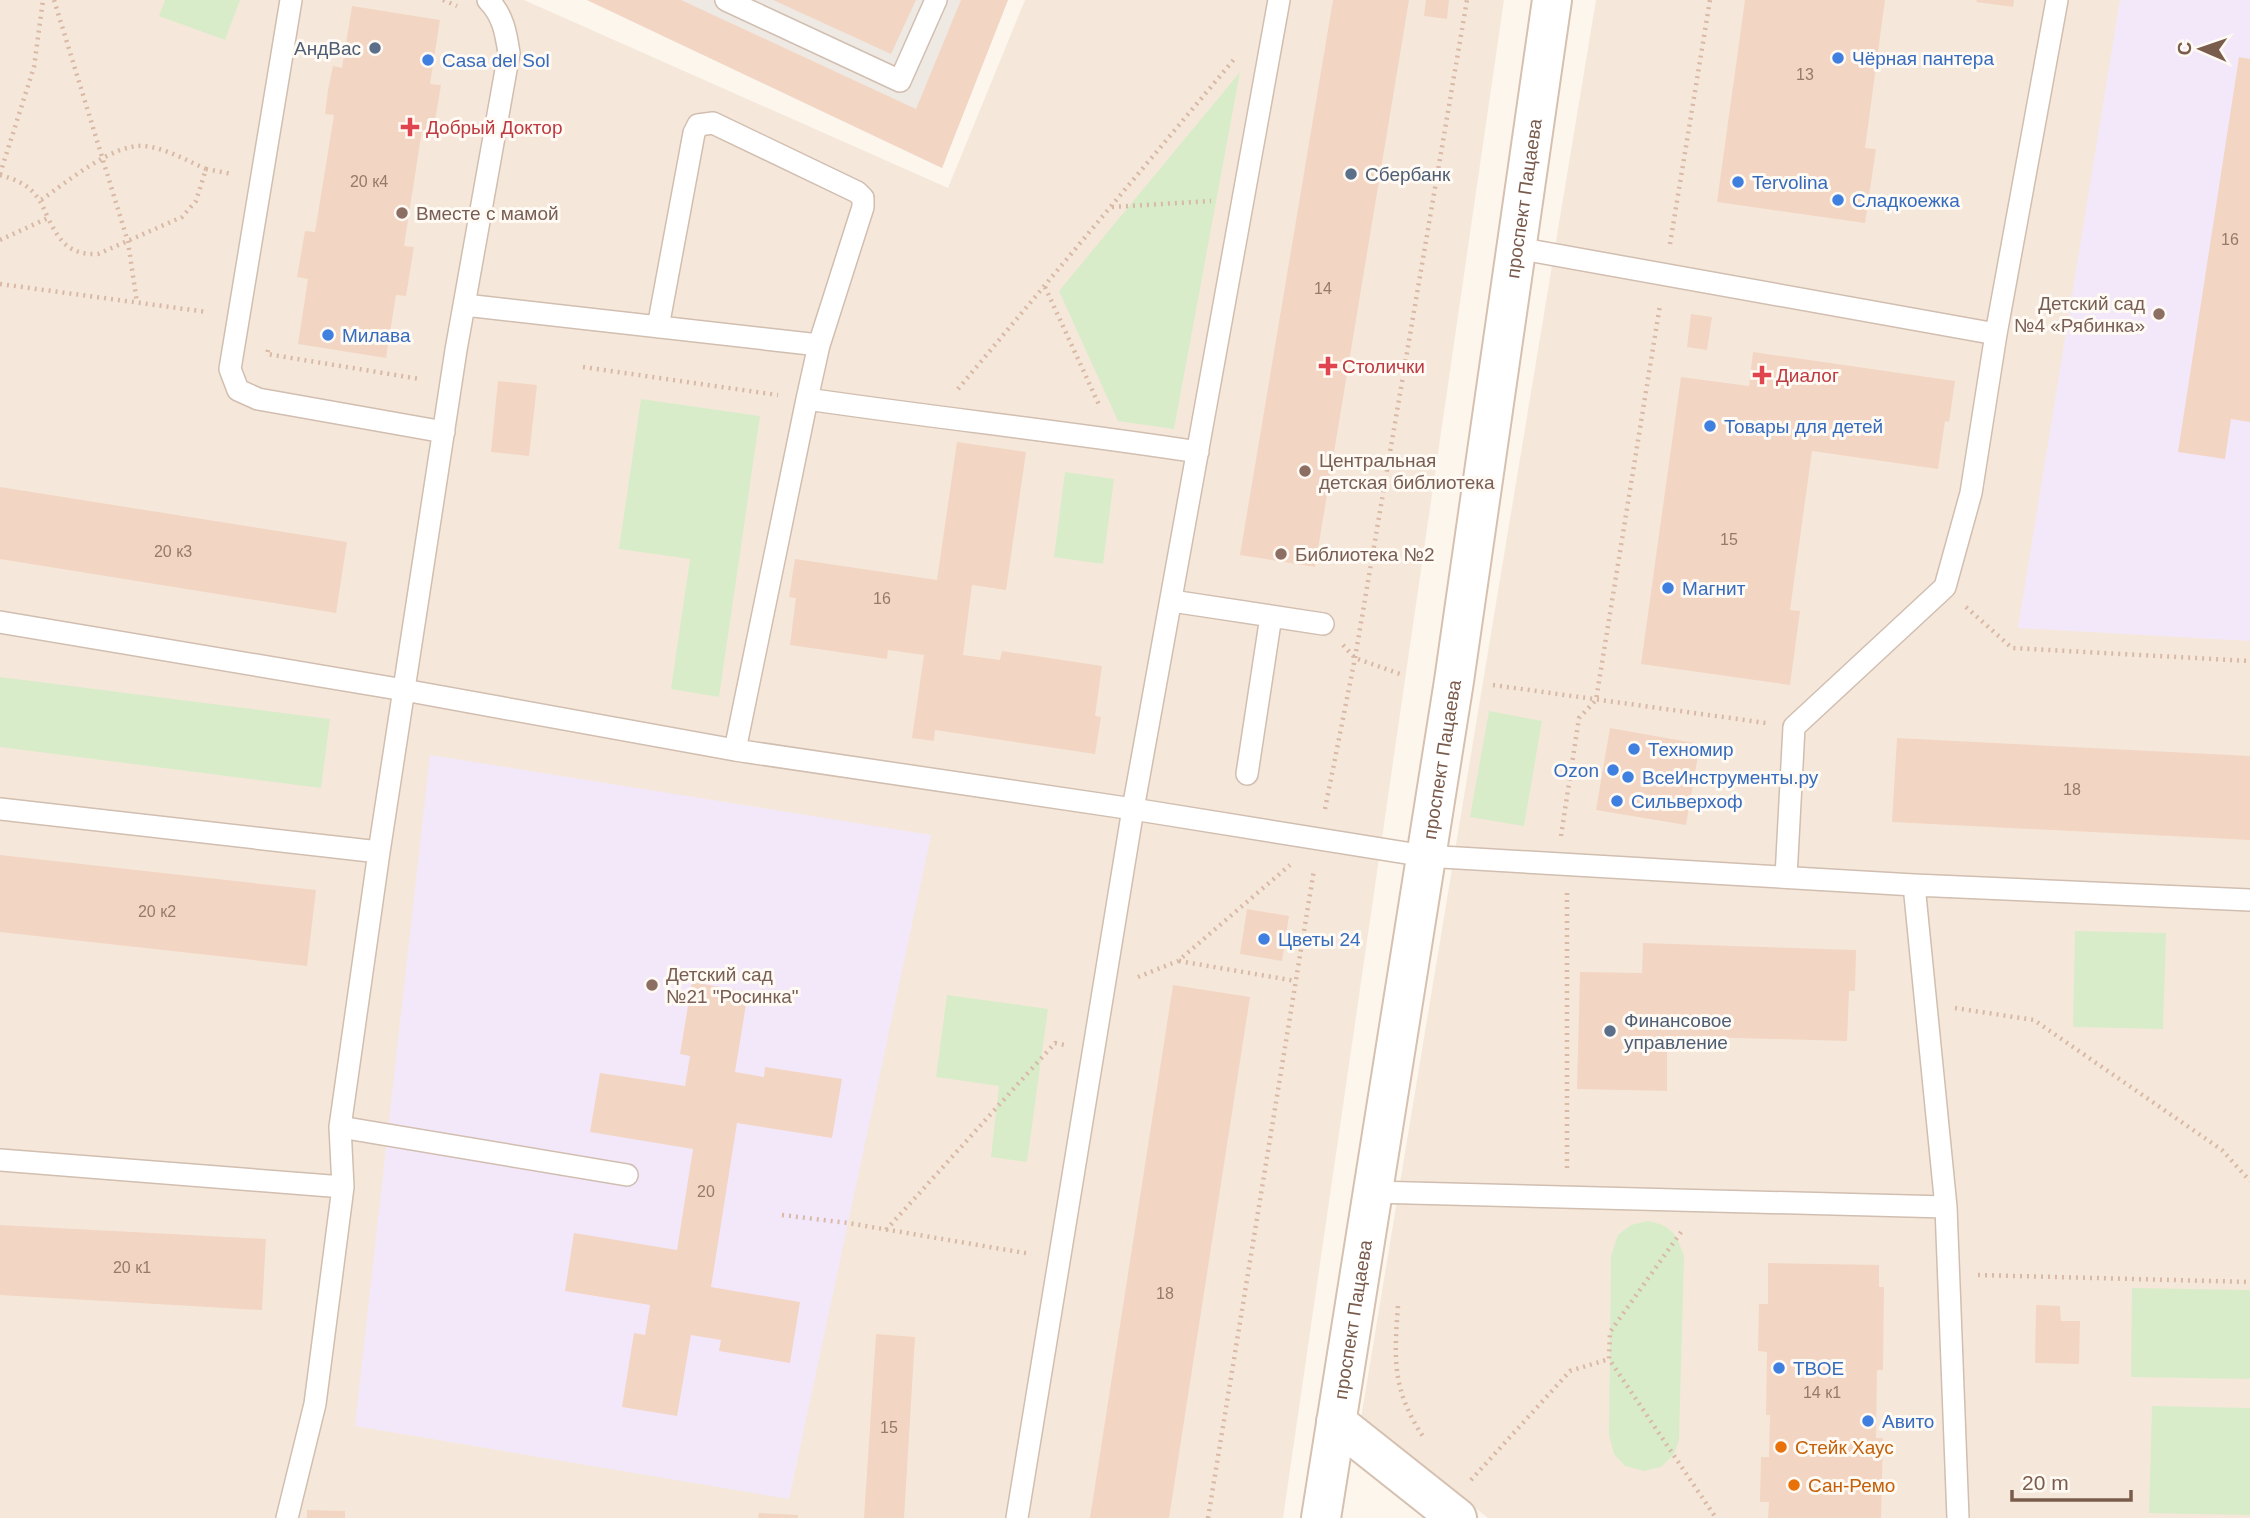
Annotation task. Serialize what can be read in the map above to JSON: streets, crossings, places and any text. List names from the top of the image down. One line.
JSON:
{"streets":{"main road":["проспект Пацаева"]},"places":{"other":["АндВас","Чёрная пантера","Casa del Sol","Сбербанк","Tervolina","Сладкоежка","Вместе с мамой","Детский сад №4 «Рябинка»","Милава","Товары для детей","Центральная детская библиотека","Библиотека №2","Магнит","Техномир","Ozon","ВсеИнструменты.ру","Сильверхоф","Цветы 24","Детский сад №21 \"Росинка\"","Финансовое управление","ТВОЕ","Авито","Стейк Хаус","Сан-Ремо"],"health":["Добрый Доктор","Столички","Диалог"]},"house_numbers":["13","20 к4","16","14","15","20 к3","16","18","20 к2","20","20 к1","18","14 к1","15"],"scale_bar":"20 m","north":"left"}
